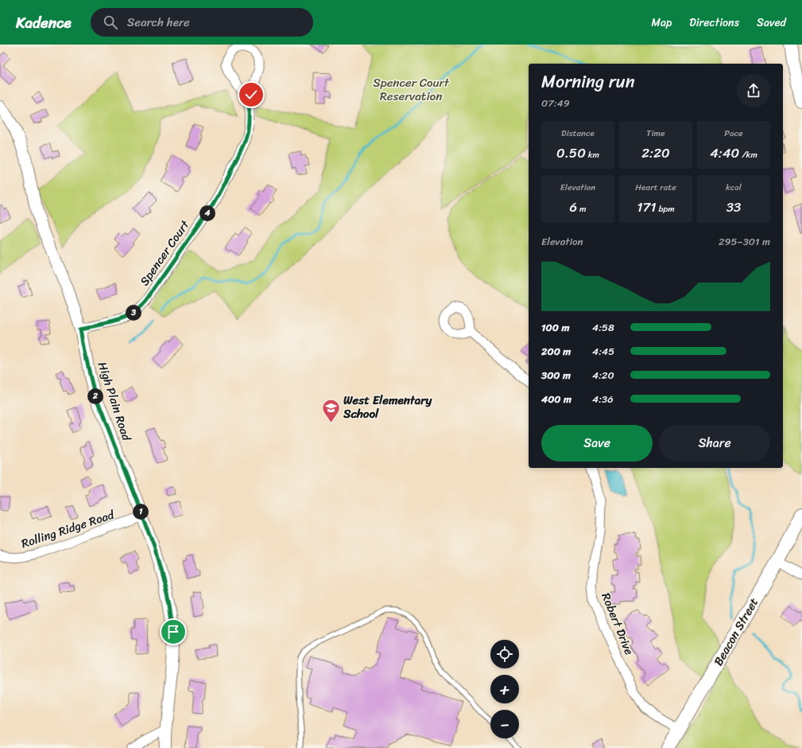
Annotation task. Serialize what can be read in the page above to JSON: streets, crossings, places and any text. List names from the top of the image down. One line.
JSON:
{"streets":{"main road":["Beacon Street"],"street":["Spencer Court","High Plain Road","Rolling Ridge Road","Robert Drive"]},"crossings":[["Spencer Court","High Plain Road"],["High Plain Road","Rolling Ridge Road"],["Robert Drive","Beacon Street"]],"parks":["Spencer Court Reservation"],"places":{"school or university":["West Elementary School"]},"page":{"header":"Kadence","search":"Search here","nav":["Map","Directions","Saved"],"heading":["Morning run","07:49"],"stats":[["Distance","0.50 km"],["Time","2:20"],["Pace","4:40 /km"],["Elevation","6 m"],["Heart rate","171 bpm"],["kcal","33"]],"pins":["4","3","2","1"],"chart":["Elevation","295–301 m"],"list":[{"name":"100 m","note":"4:58"},{"name":"200 m","note":"4:45"},{"name":"300 m","note":"4:20"},{"name":"400 m","note":"4:36"}],"buttons":["Save","Share"],"map_buttons":["+","−"]}}
